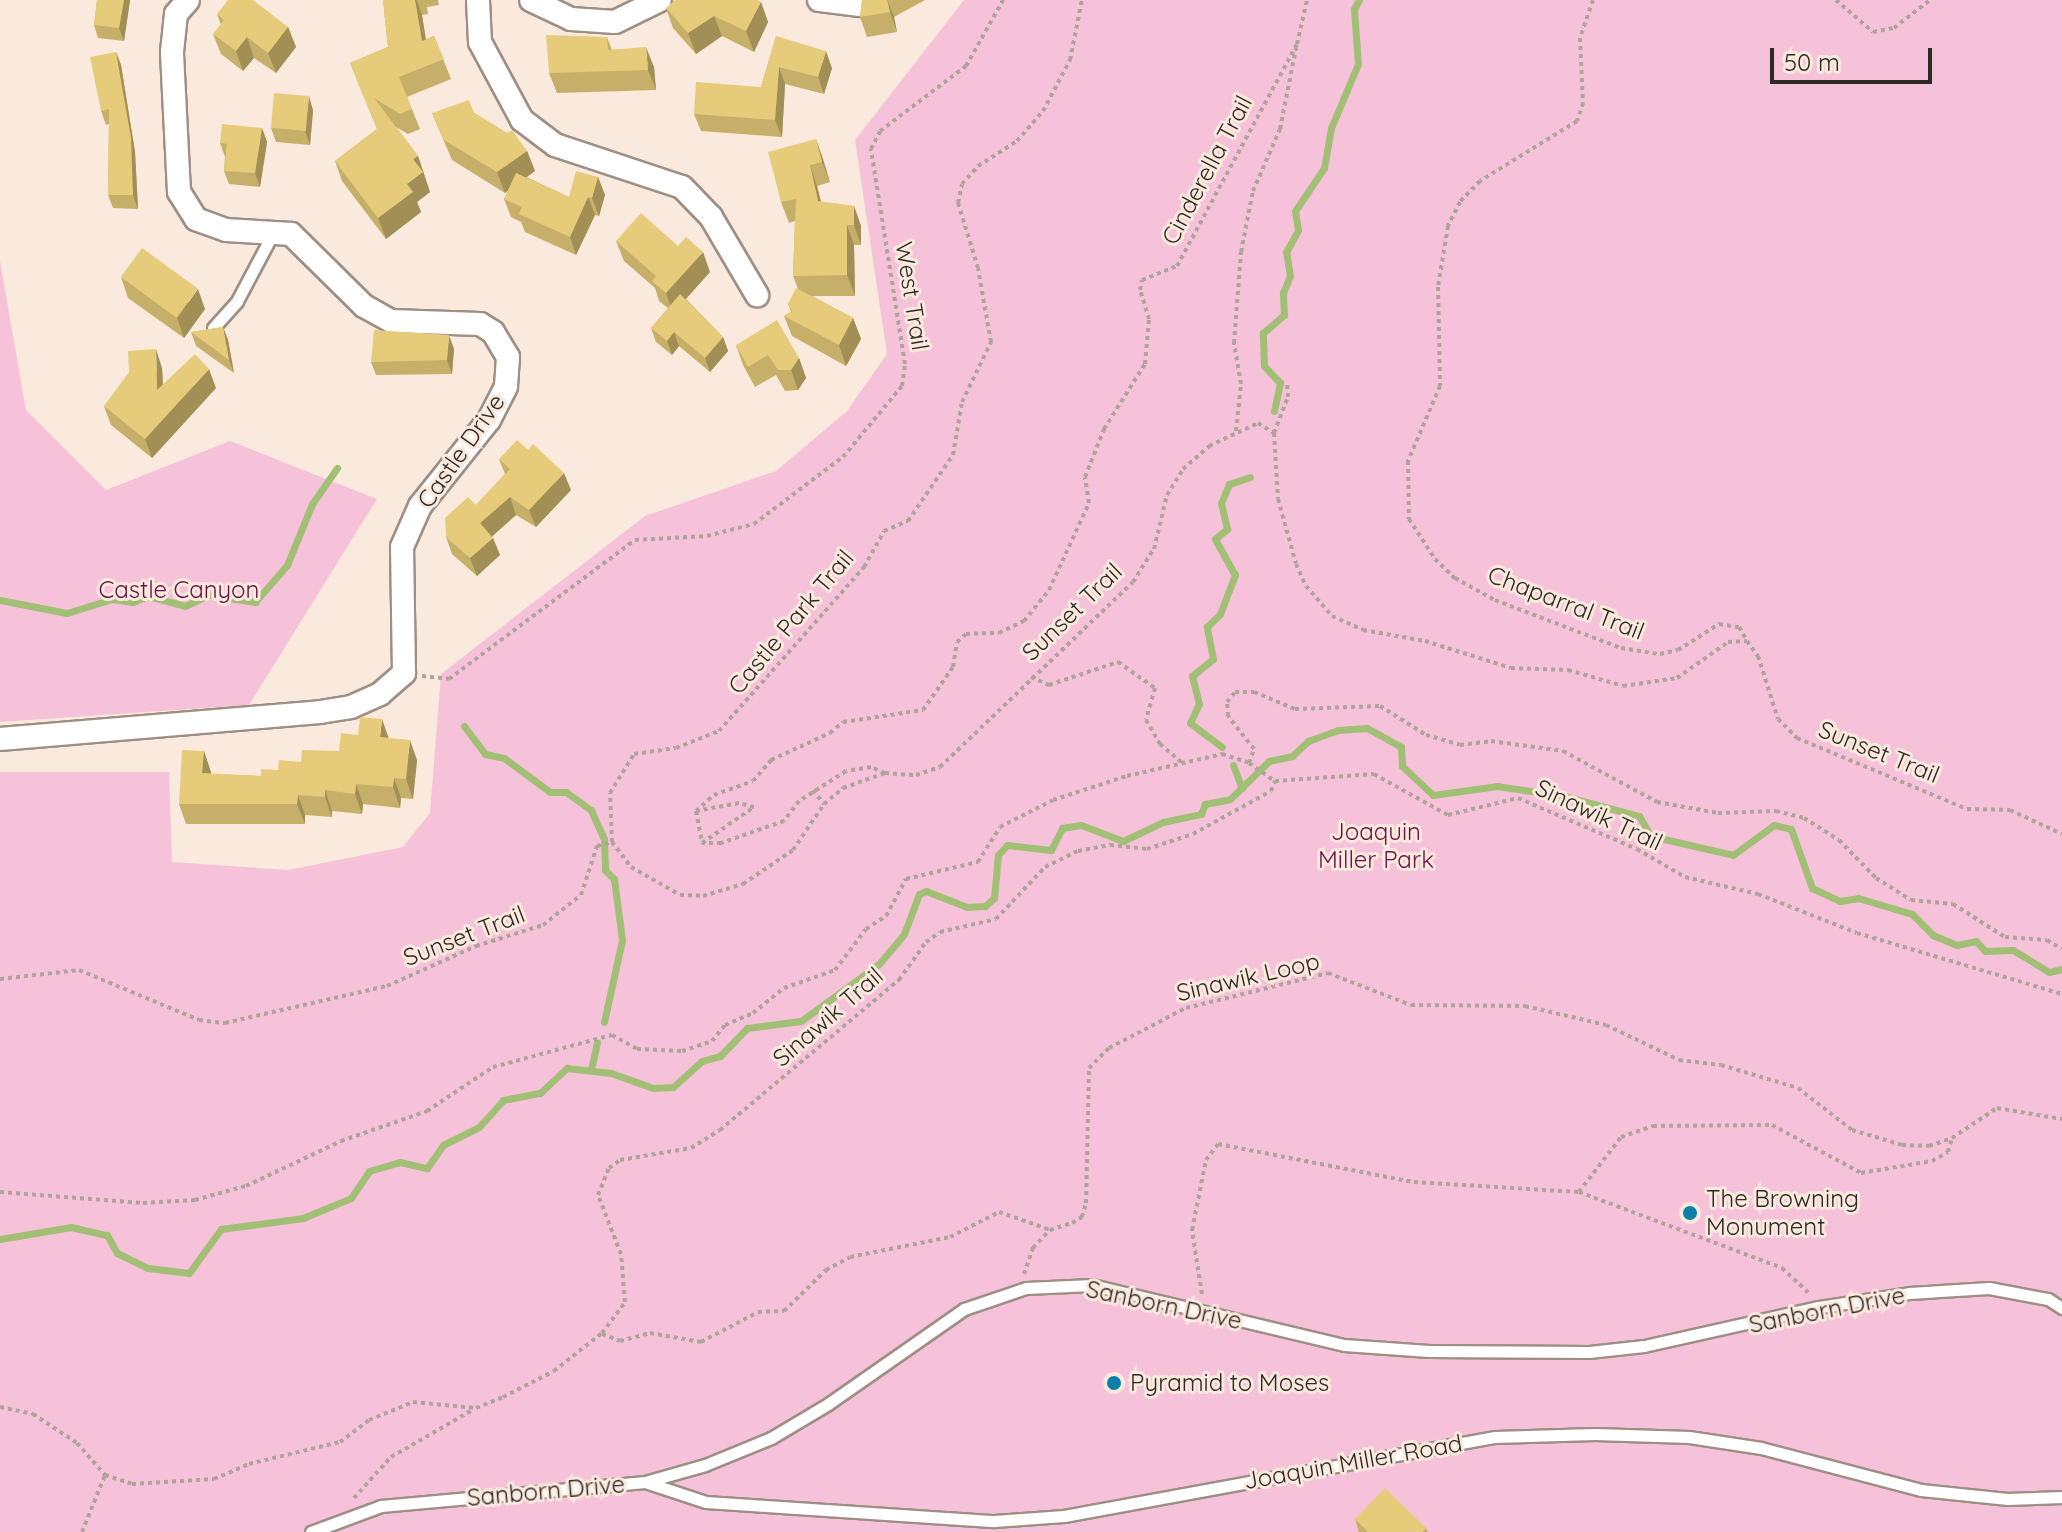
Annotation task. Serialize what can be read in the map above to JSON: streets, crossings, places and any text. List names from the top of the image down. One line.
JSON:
{"streets":{"street":["Castle Drive"],"lane":["Sanborn Drive","Joaquin Miller Road"],"path":["Cinderella Trail","West Trail","Chaparral Trail","Sunset Trail","Castle Park Trail","Sinawik Trail","Sinawik Loop"]},"crossings":[["West Trail","Castle Drive"],["Chaparral Trail","Sunset Trail"],["Sunset Trail","Castle Park Trail"],["Sinawik Trail","Sanborn Drive"],["Sanborn Drive","Joaquin Miller Road"]],"parks":["Castle Canyon","Joaquin Miller Park"],"places":["The Browning Monument","Pyramid to Moses"],"scale_bar":"50 m"}
